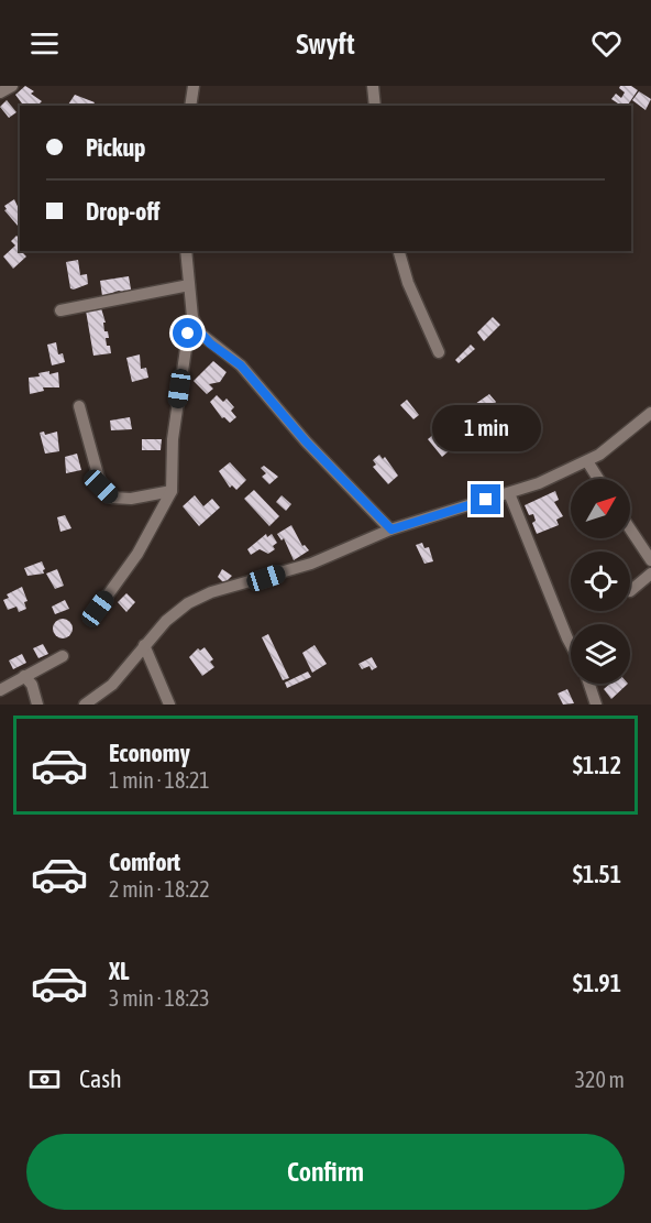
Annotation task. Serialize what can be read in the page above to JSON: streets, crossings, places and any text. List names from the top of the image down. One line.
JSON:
{"north":"top right","page":{"header":"Swyft","banner":["Pickup","Drop-off"],"bubble":"1 min","list":[{"name":"Economy","note":"1 min · 18:21","value":"$1.12"},{"name":"Comfort","note":"2 min · 18:22","value":"$1.51"},{"name":"XL","note":"3 min · 18:23","value":"$1.91"}],"pay":["Cash","320 m"],"buttons":"Confirm"}}
